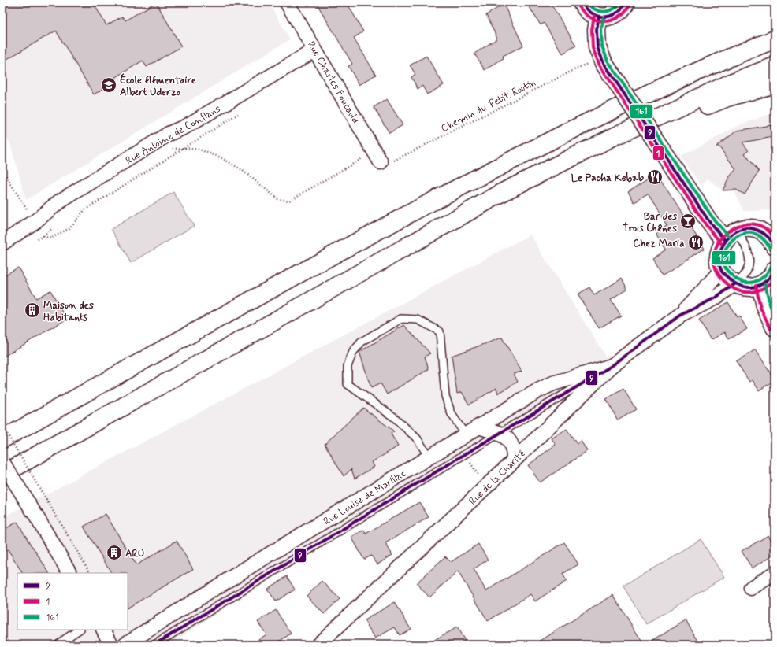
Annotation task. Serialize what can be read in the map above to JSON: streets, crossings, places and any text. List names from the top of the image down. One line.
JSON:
{"streets":{"street":["Rue Charles Foucauld","Rue Antoine de Conflans","Rue de la Charité","Rue Louise de Marillac"],"path":["Chemin du Petit Routin"]},"crossings":[["Rue Charles Foucauld","Chemin du Petit Routin"],["Rue Charles Foucauld","Rue Antoine de Conflans"],["Rue de la Charité","Rue Louise de Marillac"]],"places":{"school or university":["École élémentaire Albert Uderzo"],"restaurant":["Le Pacha Kebab","Chez Maria"],"bar":["Bar des Trois Chênes"],"building":["Maison des Habitants","ARU"]},"lines":["transit line 9","transit line 161","transit line 1"],"legend":["9","1","161"]}
